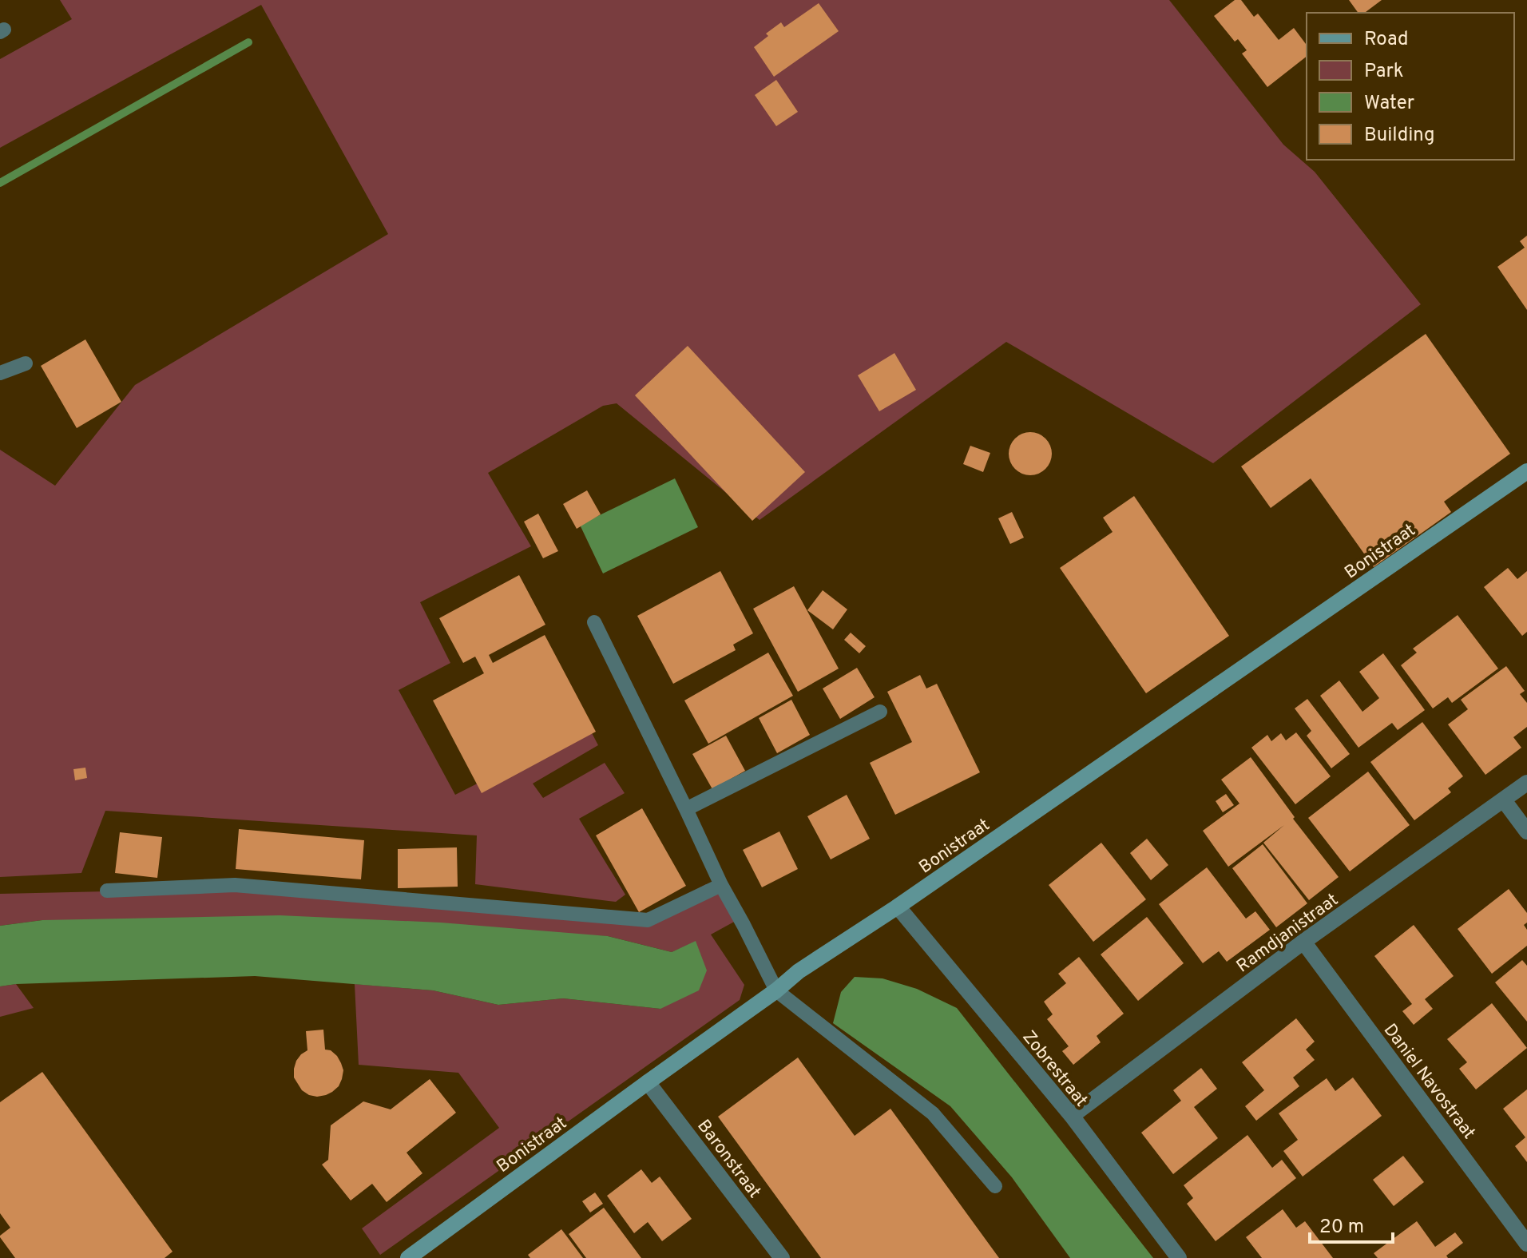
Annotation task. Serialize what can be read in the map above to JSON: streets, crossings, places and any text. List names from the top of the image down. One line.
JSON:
{"streets":{"street":["Bonistraat","Ramdjanistraat","Zobrestraat","Daniel Navostraat","Baronstraat"]},"crossings":[["Bonistraat","Zobrestraat"],["Bonistraat","Baronstraat"],["Ramdjanistraat","Zobrestraat"],["Ramdjanistraat","Daniel Navostraat"]],"legend":["Road","Park","Water","Building"],"scale_bar":"20 m"}
